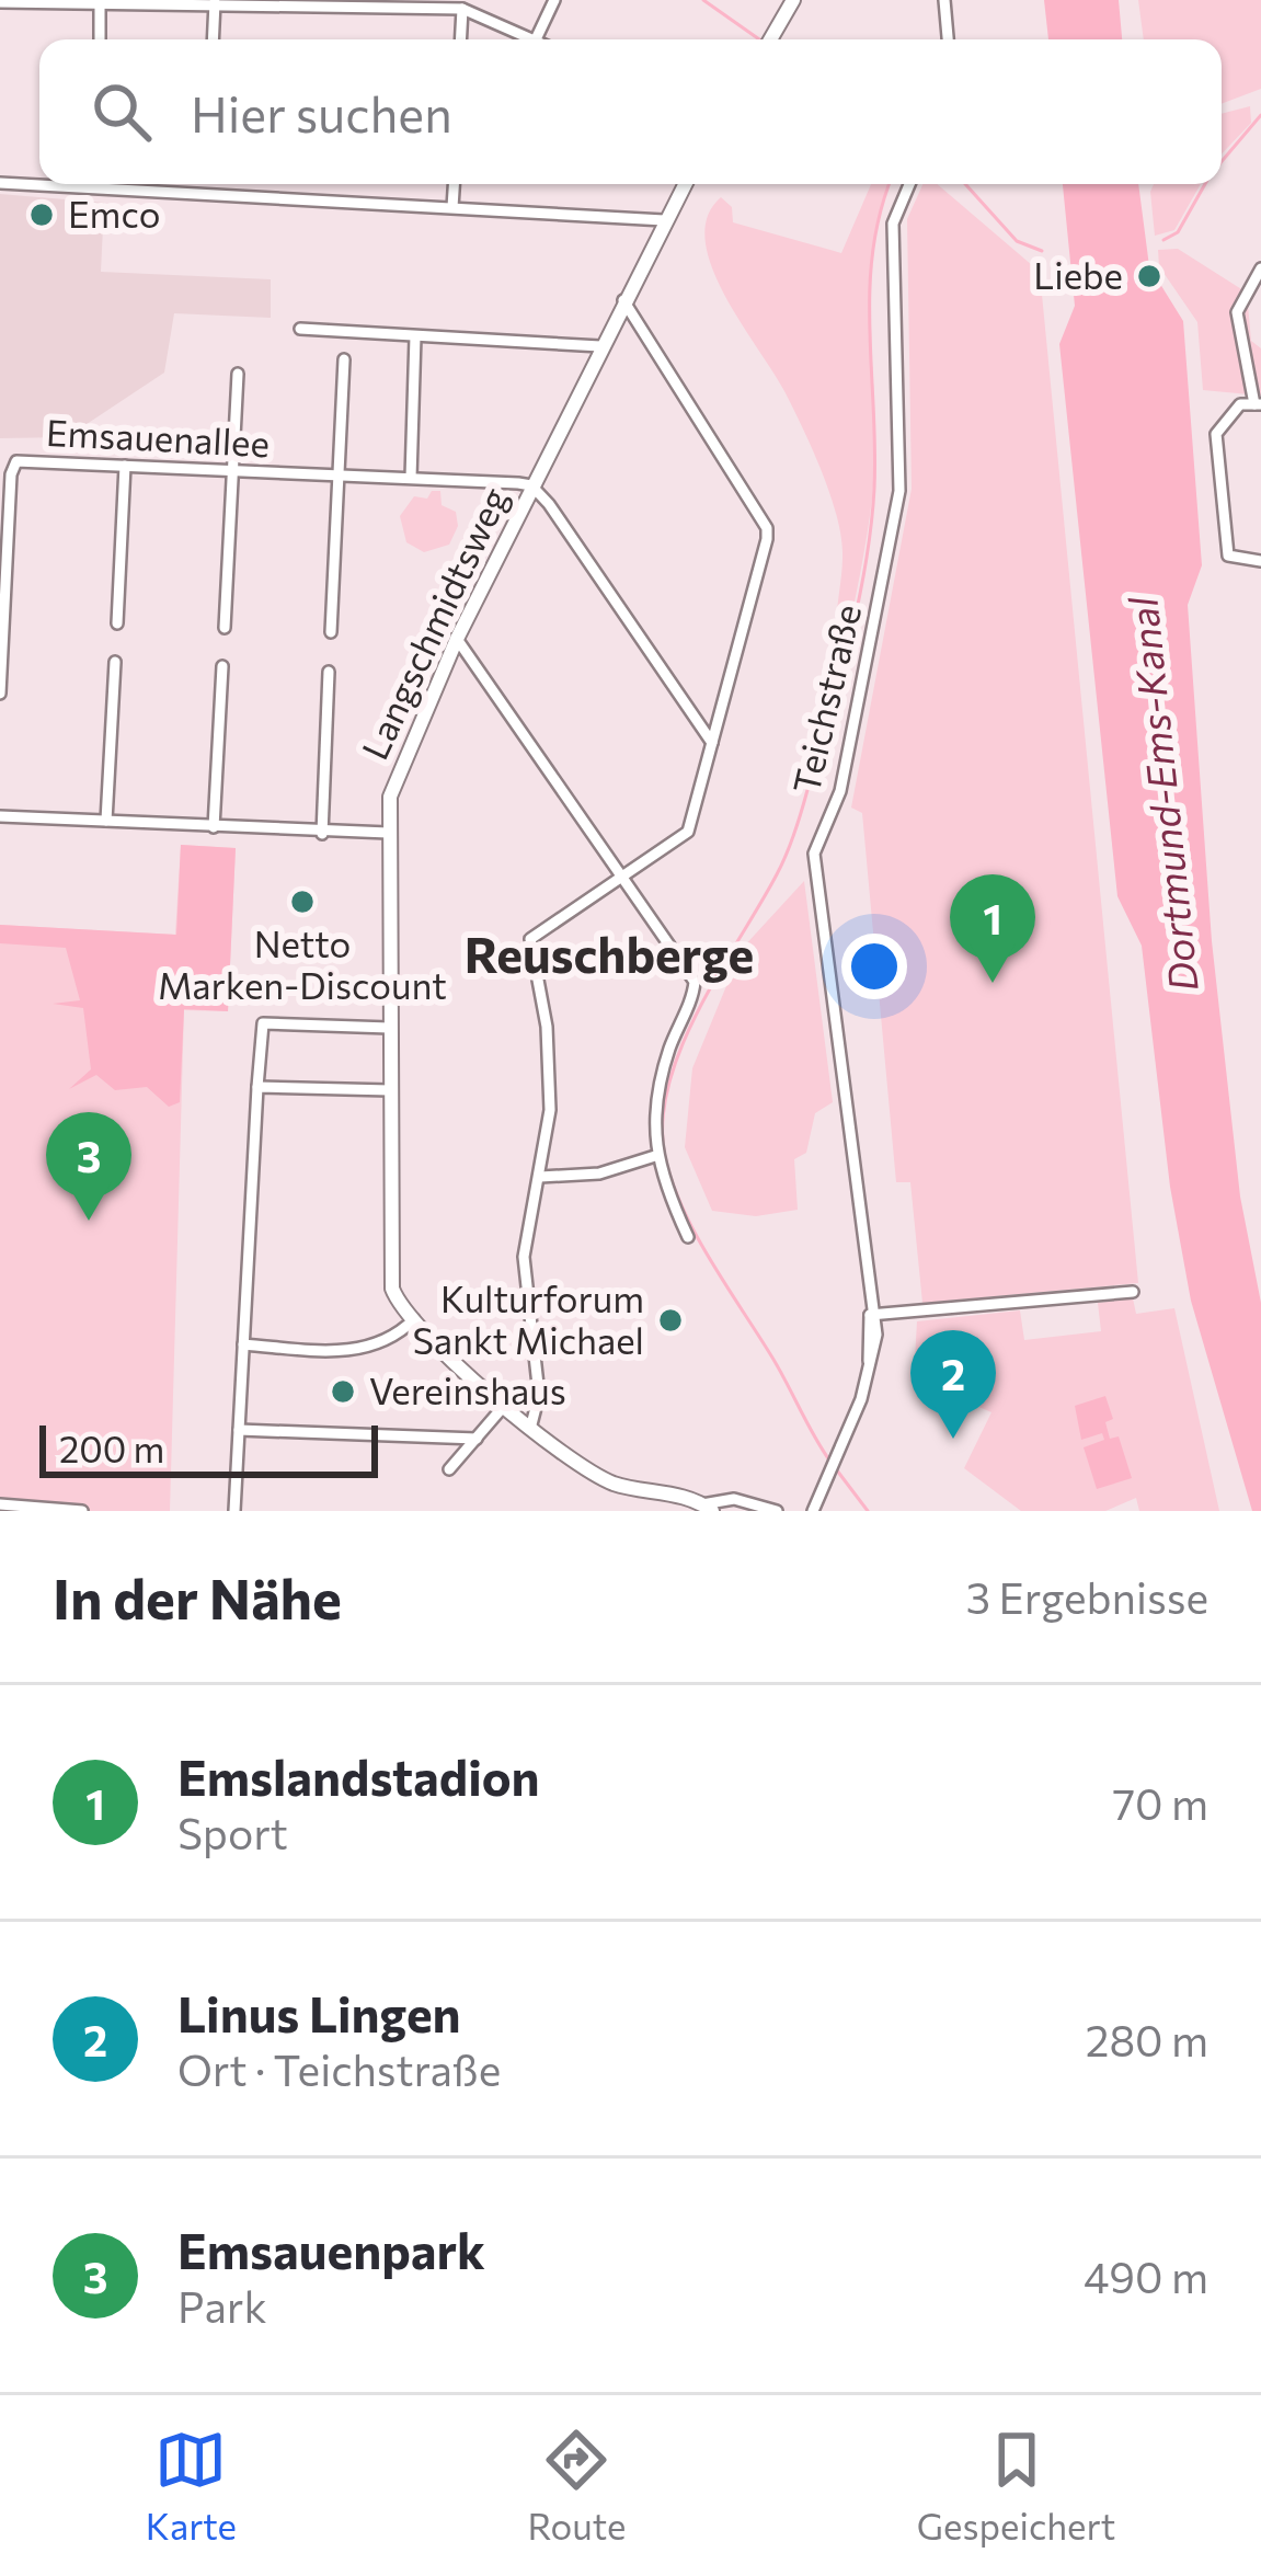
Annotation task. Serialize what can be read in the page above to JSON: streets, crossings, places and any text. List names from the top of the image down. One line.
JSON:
{"streets":{"street":["Emsauenallee","Langschmidtsweg","Teichstraße"]},"crossings":[["Emsauenallee","Langschmidtsweg"]],"districts":["Reuschberge"],"water":["Dortmund-Ems-Kanal"],"places":["Emco","Liebe","Netto Marken-Discount","Kulturforum Sankt Michael","Vereinshaus"],"scale_bar":"200 m","page":{"search":"Hier suchen","pins":["1","3","2"],"scale":"200 m","heading":["In der Nähe","3 Ergebnisse"],"list":[{"mark":"1","name":"Emslandstadion","note":"Sport","value":"70 m"},{"mark":"2","name":"Linus Lingen","note":"Ort · Teichstraße","value":"280 m"},{"mark":"3","name":"Emsauenpark","note":"Park","value":"490 m"}],"nav":["Karte","Route","Gespeichert"]}}
